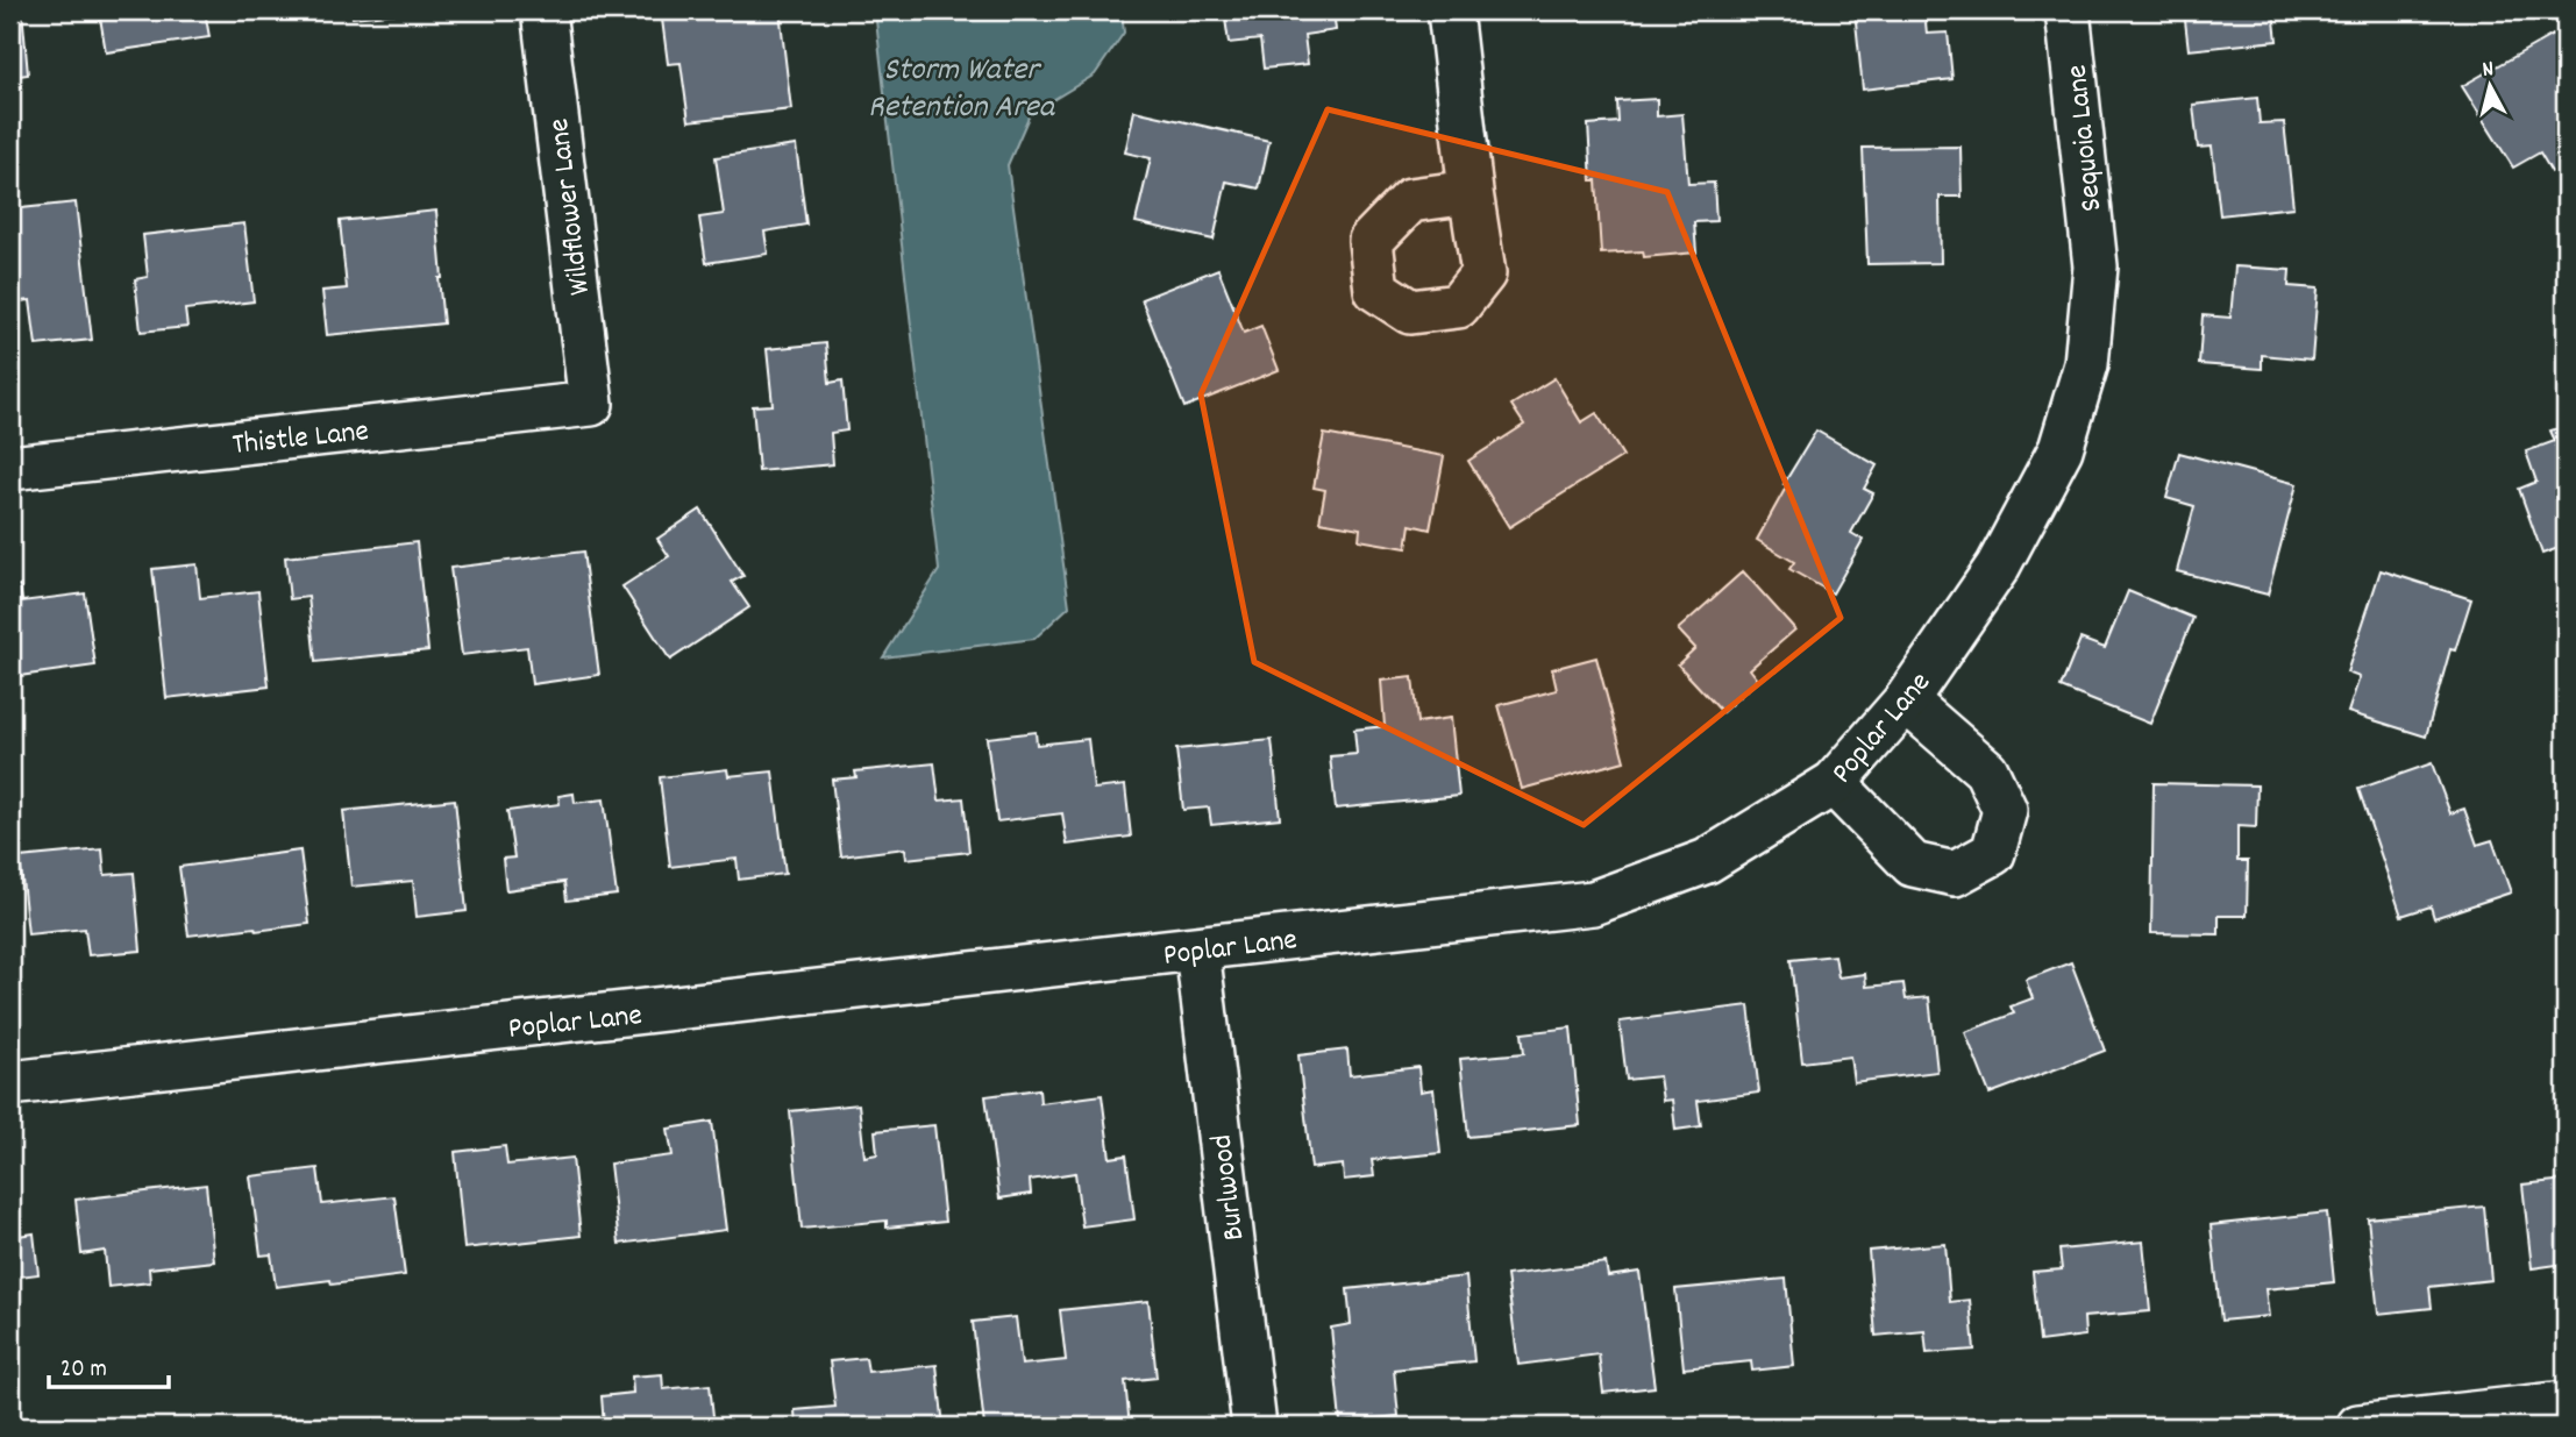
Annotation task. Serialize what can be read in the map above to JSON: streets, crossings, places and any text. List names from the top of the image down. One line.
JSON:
{"streets":{"street":["Sequoia Lane","Wildflower Lane","Thistle Lane","Poplar Lane","Burlwood"]},"crossings":[["Sequoia Lane","Poplar Lane"],["Wildflower Lane","Thistle Lane"],["Poplar Lane","Burlwood"]],"water":["Storm Water Retention Area"],"scale_bar":"20 m","north":"top"}
